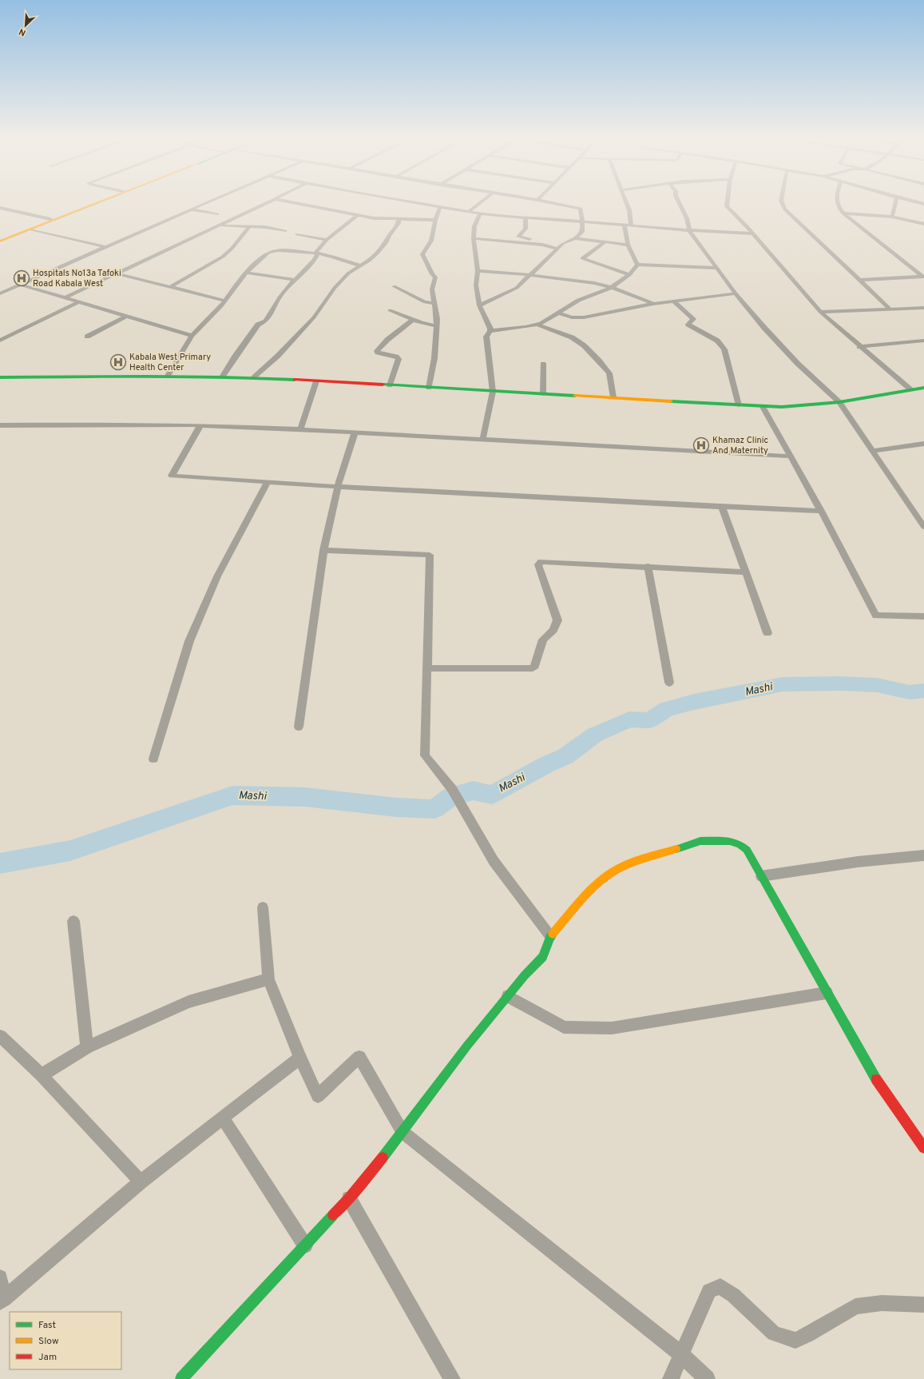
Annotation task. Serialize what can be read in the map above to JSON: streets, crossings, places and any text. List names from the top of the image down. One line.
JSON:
{"water":["Mashi"],"places":{"hospital":["Hospitals No13a Tafoki Road Kabala West","Kabala West Primary Health Center","Khamaz Clinic And Maternity"]},"legend":["Fast","Slow","Jam"],"north":"bottom left"}
